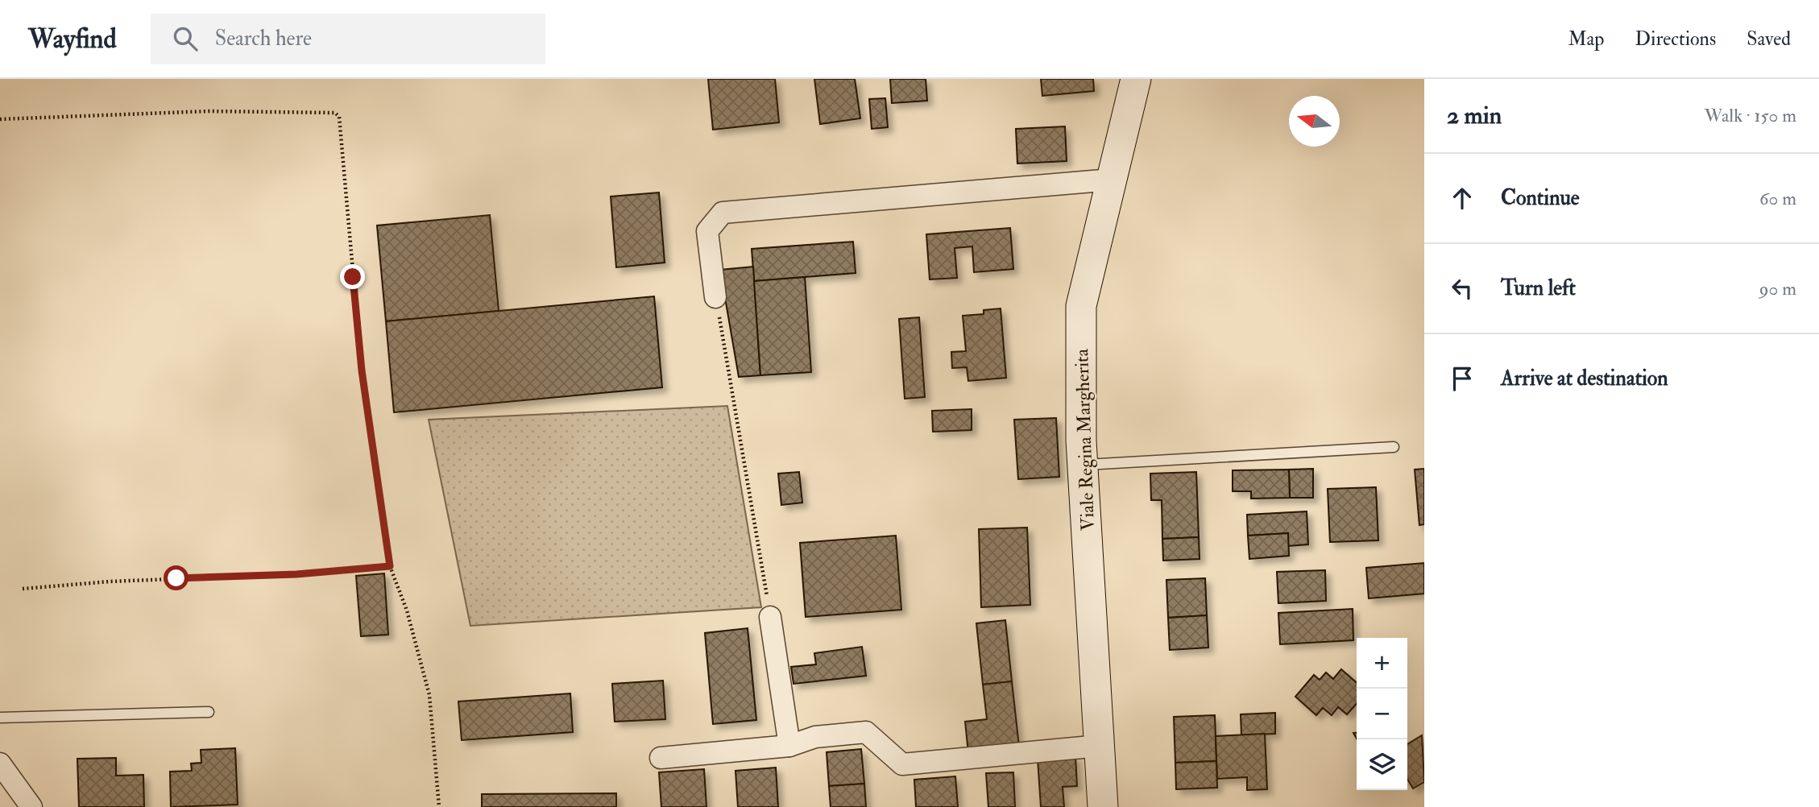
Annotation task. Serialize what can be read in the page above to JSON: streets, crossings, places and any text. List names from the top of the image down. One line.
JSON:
{"streets":{"street":["Viale Regina Margherita"]},"north":"left","page":{"header":"Wayfind","search":"Search here","nav":["Map","Directions","Saved"],"heading":["2 min","Walk · 150 m"],"list":[["Continue","60 m"],["Turn left","90 m"],"Arrive at destination"],"map_buttons":["+","−"]}}
